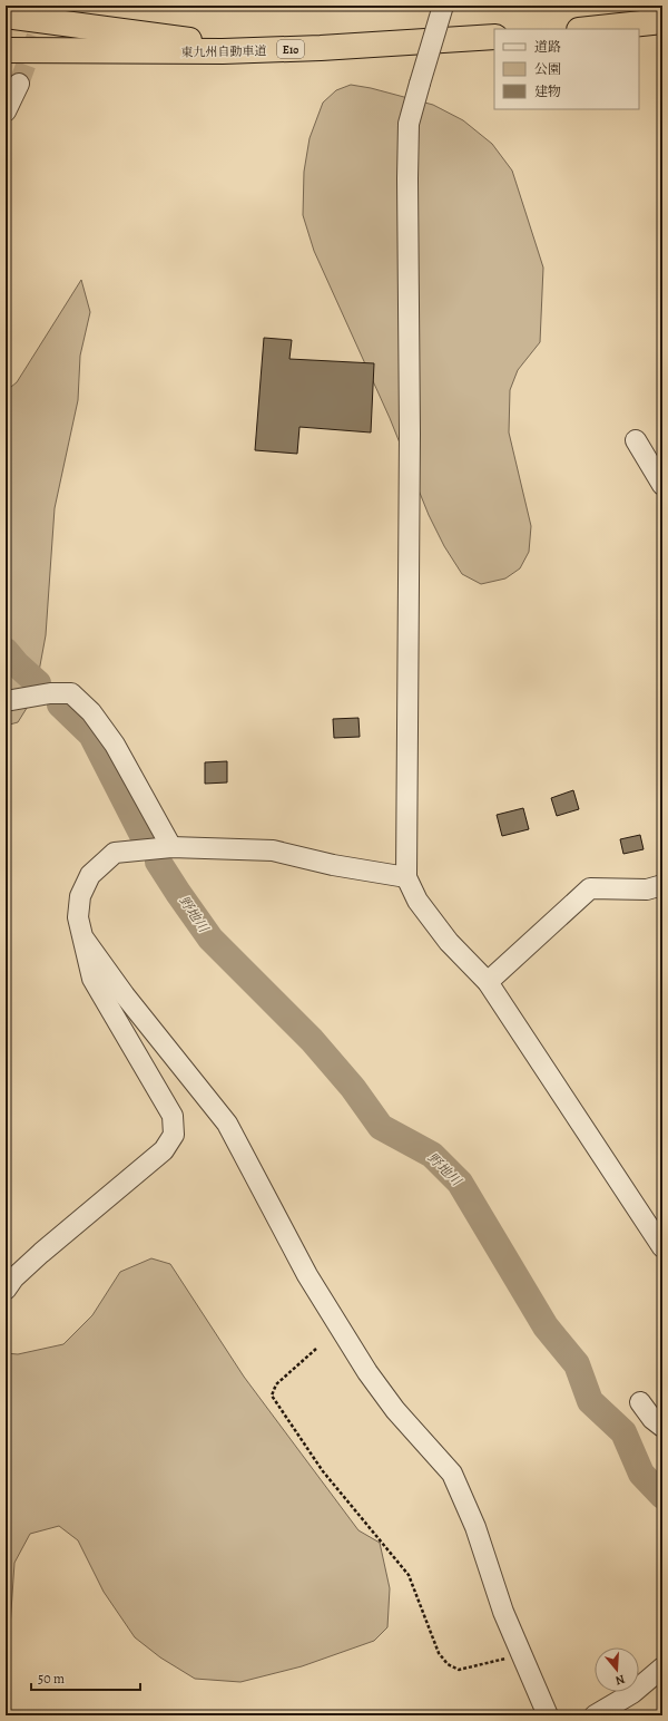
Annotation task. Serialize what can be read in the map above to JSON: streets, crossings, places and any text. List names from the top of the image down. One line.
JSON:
{"streets":{"highway":["E10","東九州自動車道"]},"water":["野地川"],"legend":["道路","公園","建物"],"scale_bar":"50 m","north":"bottom"}
